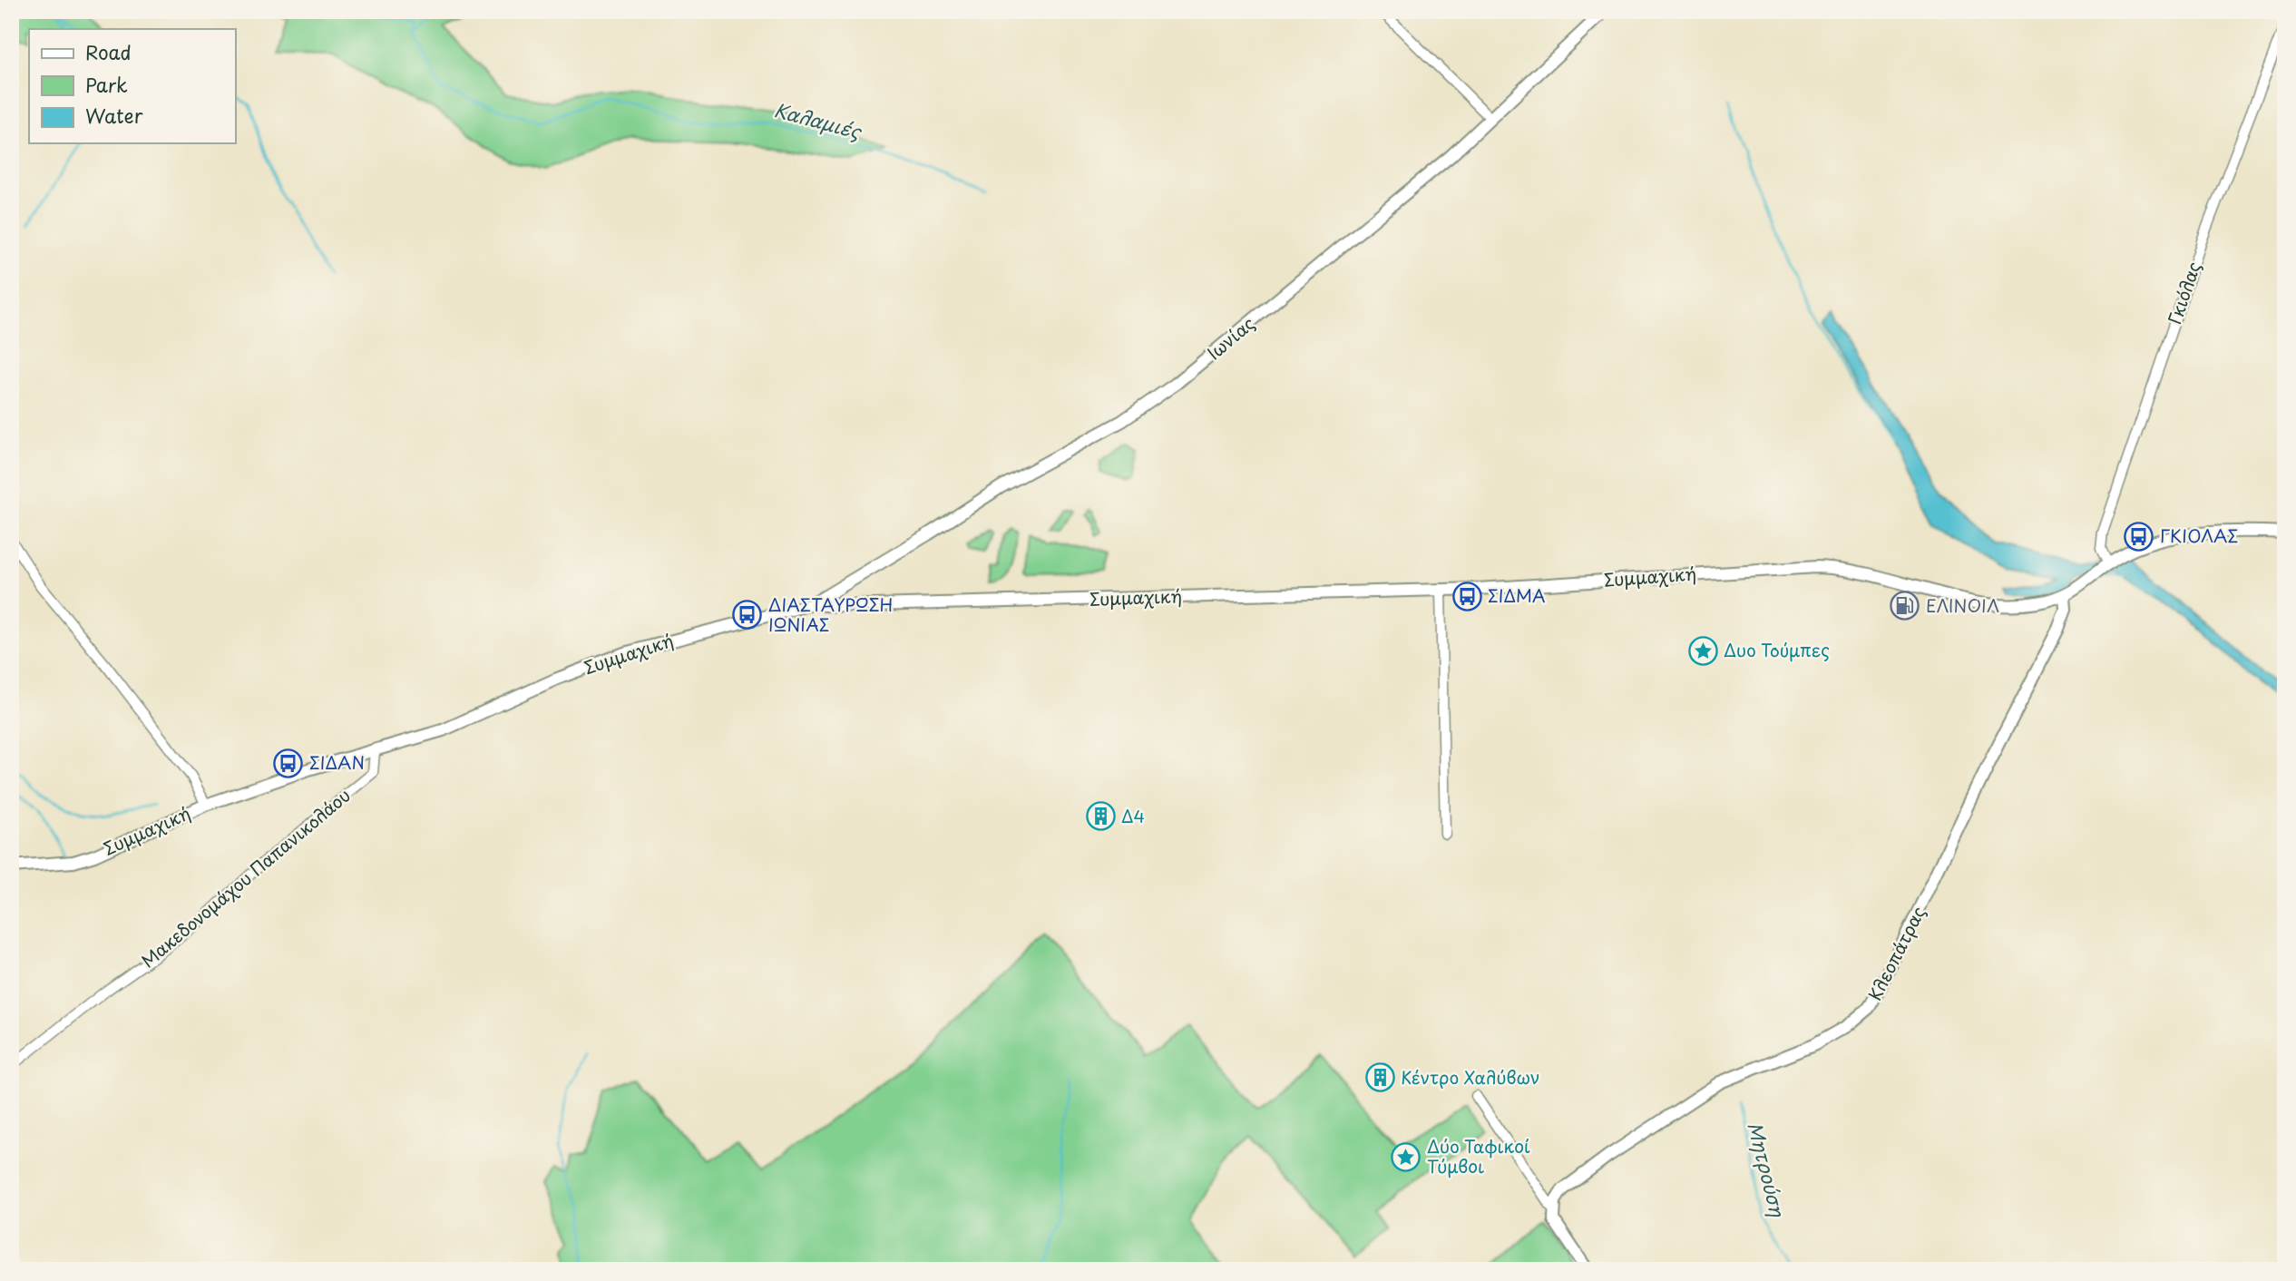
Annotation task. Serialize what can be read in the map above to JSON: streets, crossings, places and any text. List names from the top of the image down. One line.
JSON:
{"streets":{"street":["Γκιόλας","Ιωνίας","Συμμαχική","Μακεδονομάχου Παπανικολάου","Κλεοπάτρας"]},"crossings":[["Γκιόλας","Συμμαχική"],["Ιωνίας","Συμμαχική"],["Συμμαχική","Μακεδονομάχου Παπανικολάου"],["Συμμαχική","Κλεοπάτρας"]],"water":["Καλαμιές","Μητρούση"],"places":{"bus stop":["ΓΚΙΟΛΑΣ","ΣΙΔΜΑ","ΔΙΑΣΤΑΥΡΩΣΗ ΙΩΝΙΑΣ","ΣΙΔΑΝ"],"fuel station":["ΕΛΙΝΟΙΛ"],"place":["Δυο Τούμπες","Δύο Ταφικοί Τύμβοι"],"building":["Δ4","Κέντρο Χαλύβων"]},"legend":["Road","Park","Water"]}
